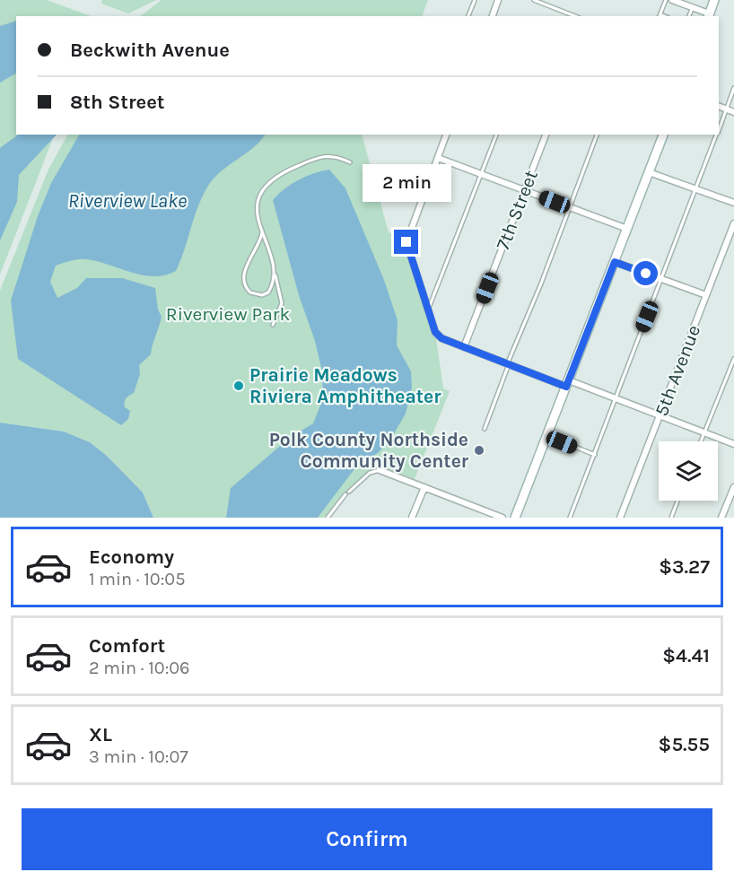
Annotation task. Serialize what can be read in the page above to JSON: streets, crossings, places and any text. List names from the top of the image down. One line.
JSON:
{"streets":{"street":["7th Street","5th Avenue"]},"water":["Riverview Lake"],"parks":["Riverview Park"],"places":["Prairie Meadows Riviera Amphitheater","Polk County Northside Community Center"],"page":{"banner":["Beckwith Avenue","8th Street"],"bubble":"2 min","list":[{"name":"Economy","note":"1 min · 10:05","value":"$3.27"},{"name":"Comfort","note":"2 min · 10:06","value":"$4.41"},{"name":"XL","note":"3 min · 10:07","value":"$5.55"}],"buttons":"Confirm"}}
